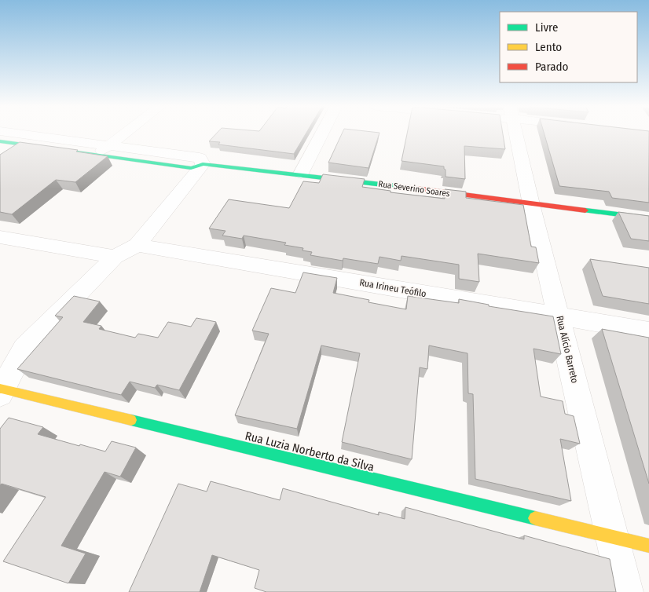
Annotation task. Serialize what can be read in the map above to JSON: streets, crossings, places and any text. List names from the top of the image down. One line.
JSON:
{"streets":{"street":["Rua Severino Soares","Rua Irineu Teófilo","Rua Alício Barreto","Rua Luzia Norberto da Silva"]},"crossings":[["Rua Severino Soares","Rua Alício Barreto"],["Rua Irineu Teófilo","Rua Alício Barreto"],["Rua Alício Barreto","Rua Luzia Norberto da Silva"]],"legend":["Livre","Lento","Parado"]}
